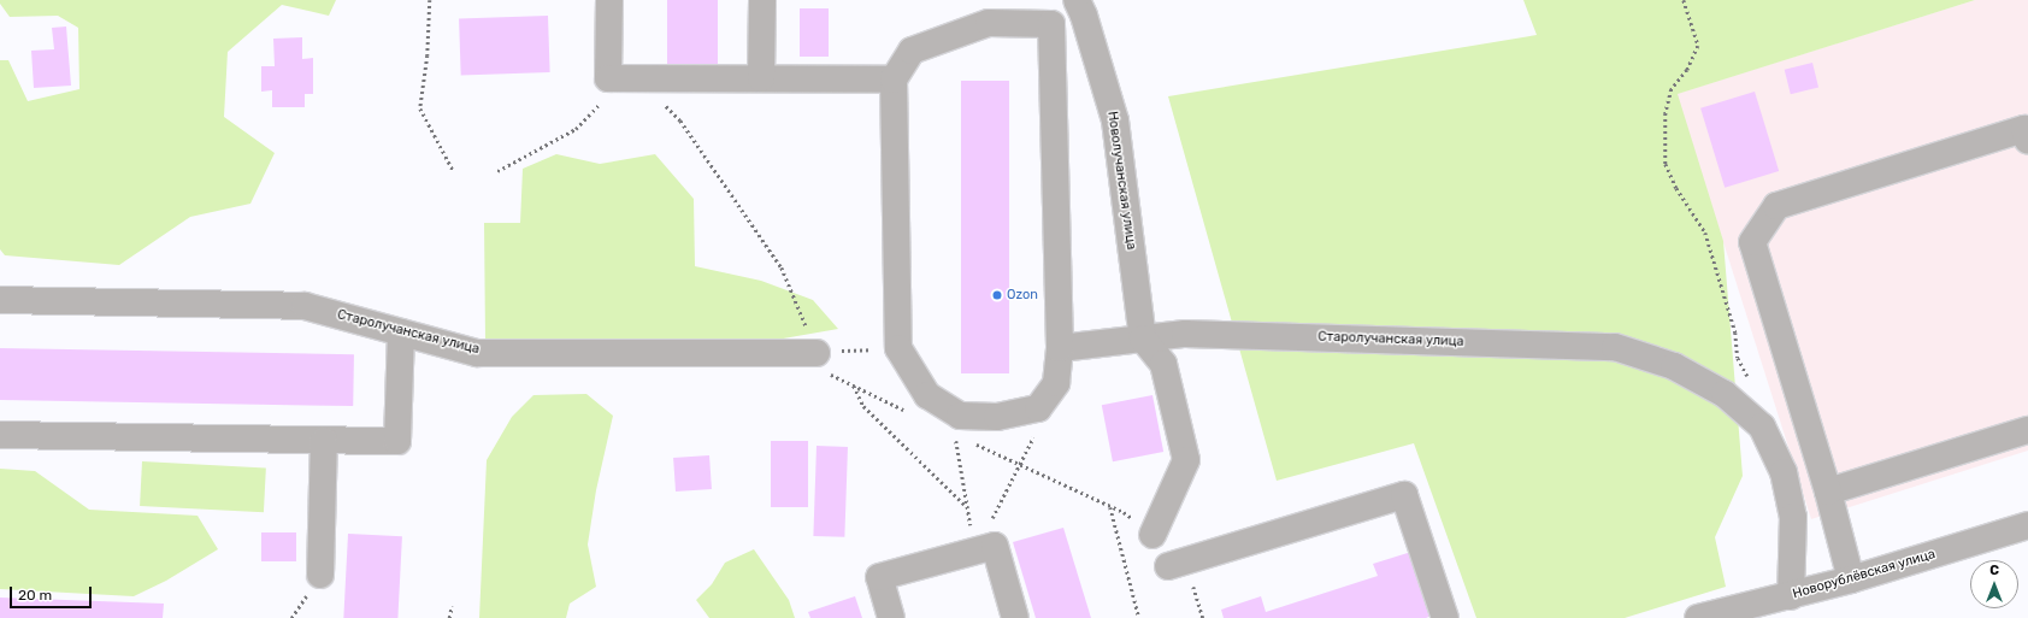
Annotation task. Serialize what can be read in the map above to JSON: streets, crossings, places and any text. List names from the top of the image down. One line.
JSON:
{"streets":{"street":["Новолучанская улица","Старолучанская улица","Новорублёвская улица"]},"crossings":[["Новолучанская улица","Старолучанская улица"],["Старолучанская улица","Новорублёвская улица"]],"places":["Ozon"],"scale_bar":"20 m","north":"top"}
